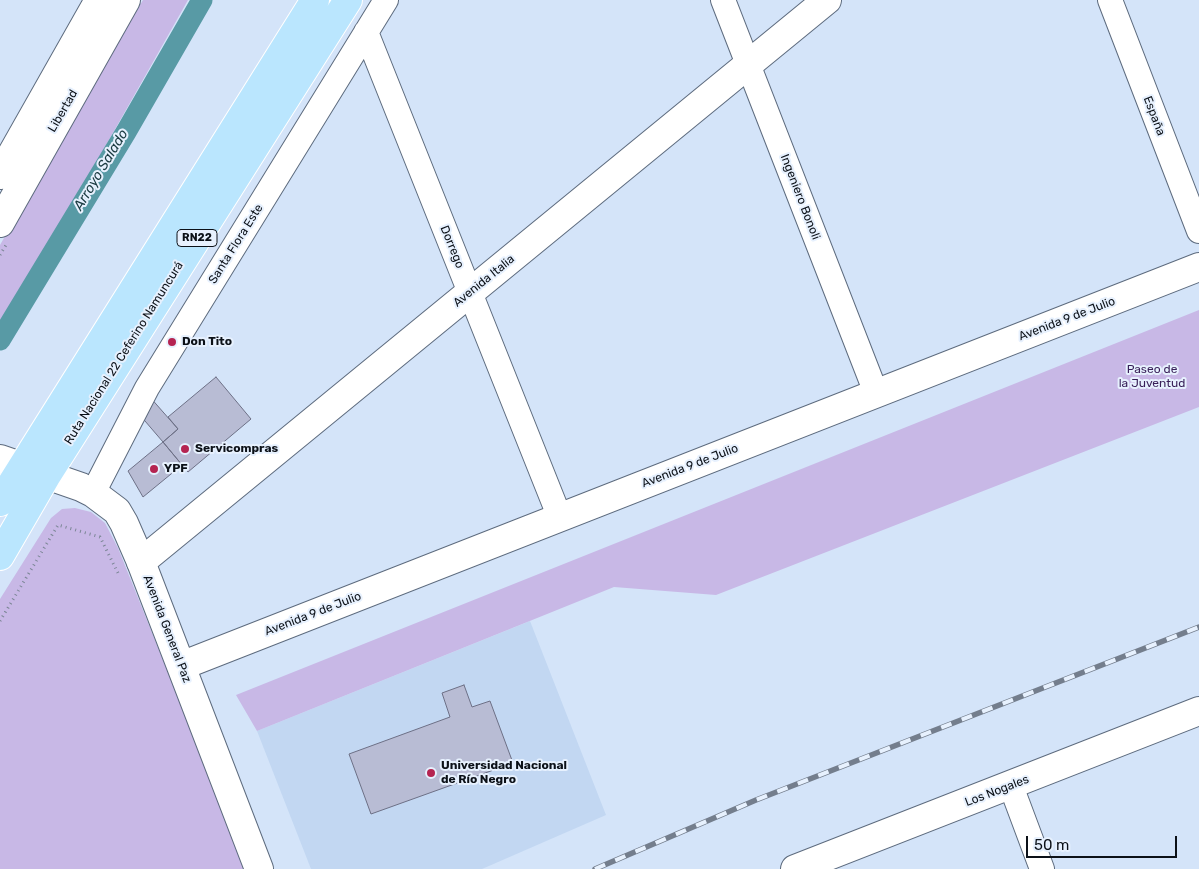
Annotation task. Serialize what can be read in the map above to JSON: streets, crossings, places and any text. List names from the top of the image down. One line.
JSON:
{"streets":{"highway":["RN22","Ruta Nacional 22 Ceferino Namuncurá"],"street":["Libertad","España","Ingeniero Bonoli","Santa Flora Este","Dorrego","Avenida Italia","Avenida 9 de Julio","Avenida General Paz","Los Nogales"]},"crossings":[["Ingeniero Bonoli","Avenida Italia"],["Ingeniero Bonoli","Avenida 9 de Julio"],["RN22","Avenida General Paz"],["Santa Flora Este","Dorrego"],["Santa Flora Este","Avenida General Paz"],["Dorrego","Avenida Italia"],["Dorrego","Avenida 9 de Julio"],["Avenida Italia","Avenida General Paz"],["Avenida 9 de Julio","Avenida General Paz"],["Ruta Nacional 22 Ceferino Namuncurá","Avenida General Paz"]],"water":["Arroyo Salado"],"parks":["Paseo de la Juventud"],"places":["Don Tito","Servicompras","YPF","Universidad Nacional de Río Negro"],"scale_bar":"50 m"}
